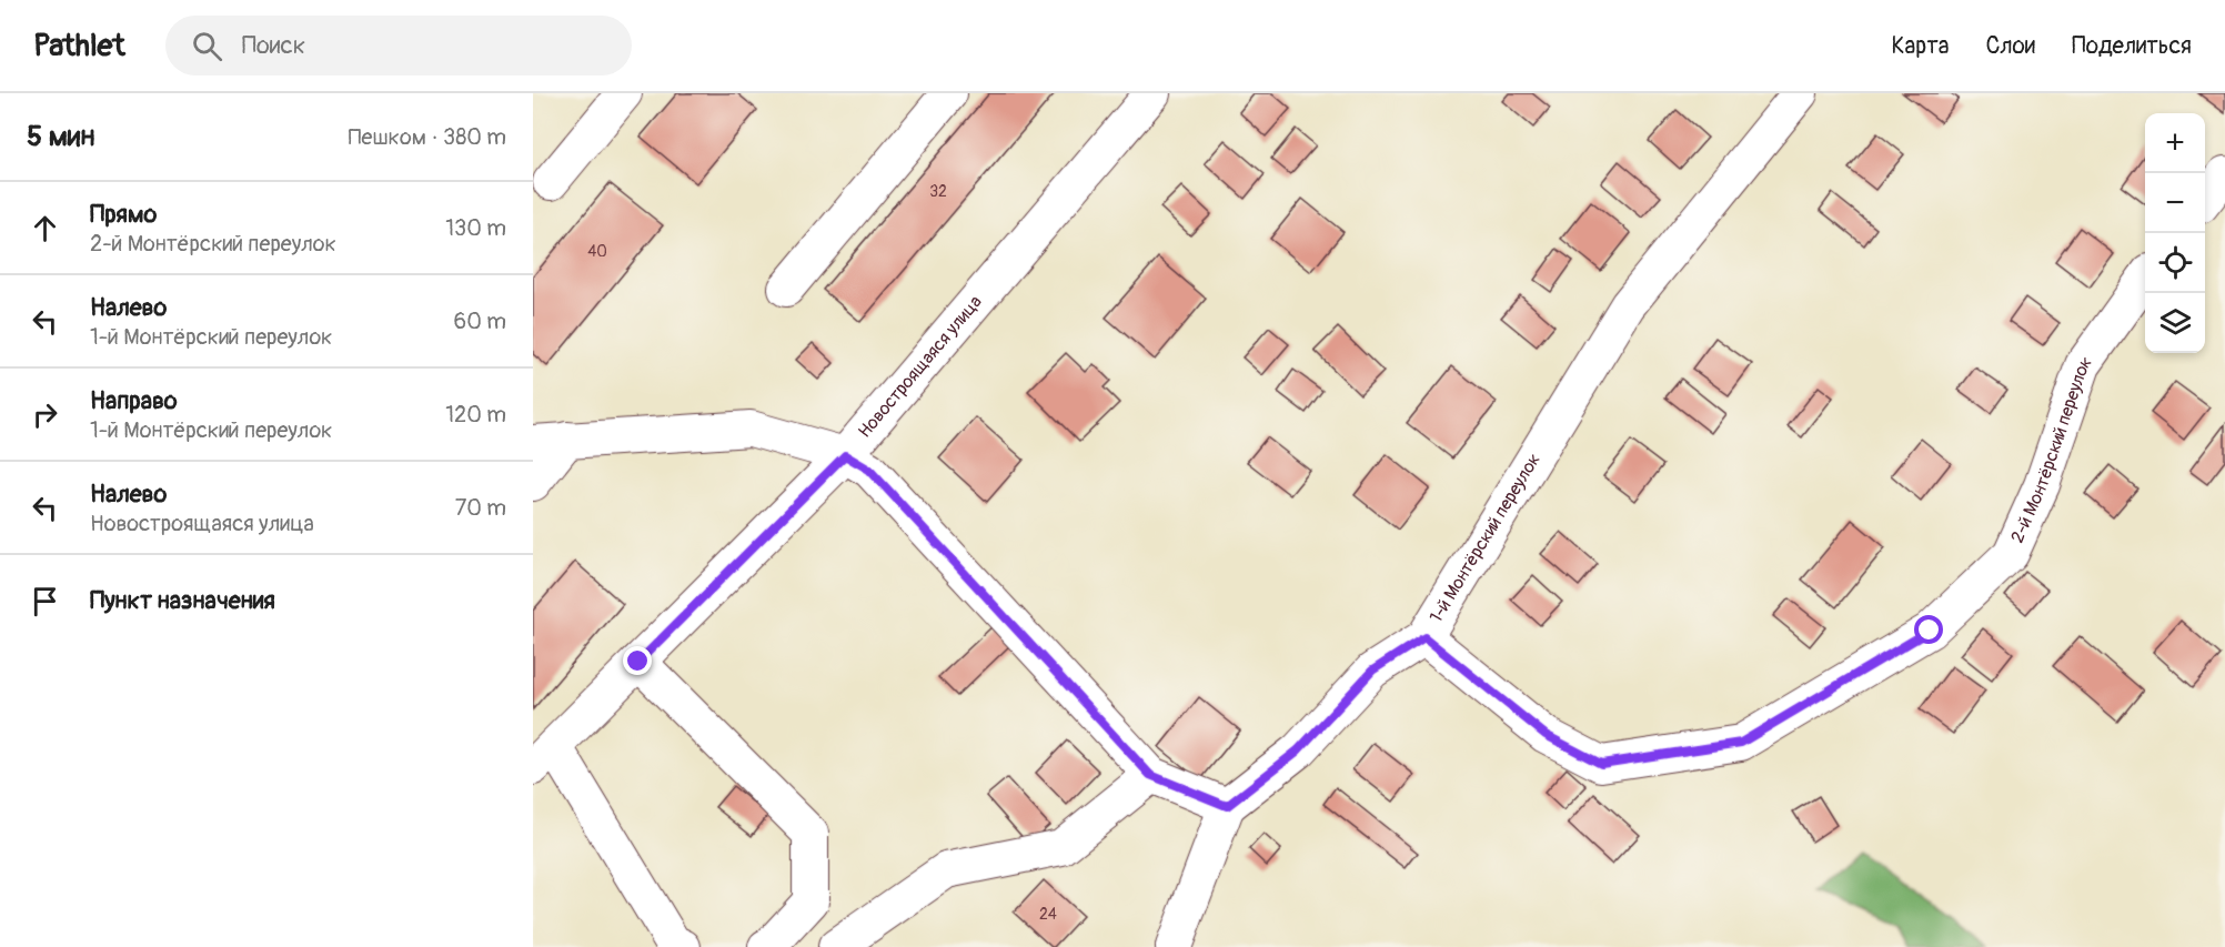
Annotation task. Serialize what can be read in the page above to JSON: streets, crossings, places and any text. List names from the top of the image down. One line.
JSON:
{"streets":{"street":["Новостроящаяся улица","2-й Монтёрский переулок","1-й Монтёрский переулок"]},"crossings":[["2-й Монтёрский переулок","1-й Монтёрский переулок"]],"house_numbers":["32","40","24"],"page":{"header":"Pathlet","search":"Поиск","nav":["Карта","Слои","Поделиться"],"heading":["5 мин","Пешком · 380 m"],"map_buttons":["+","−"],"list":[["Прямо","2-й Монтёрский переулок","130 m"],["Налево","1-й Монтёрский переулок","60 m"],["Направо","1-й Монтёрский переулок","120 m"],["Налево","Новостроящаяся улица","70 m"],"Пункт назначения"]}}
